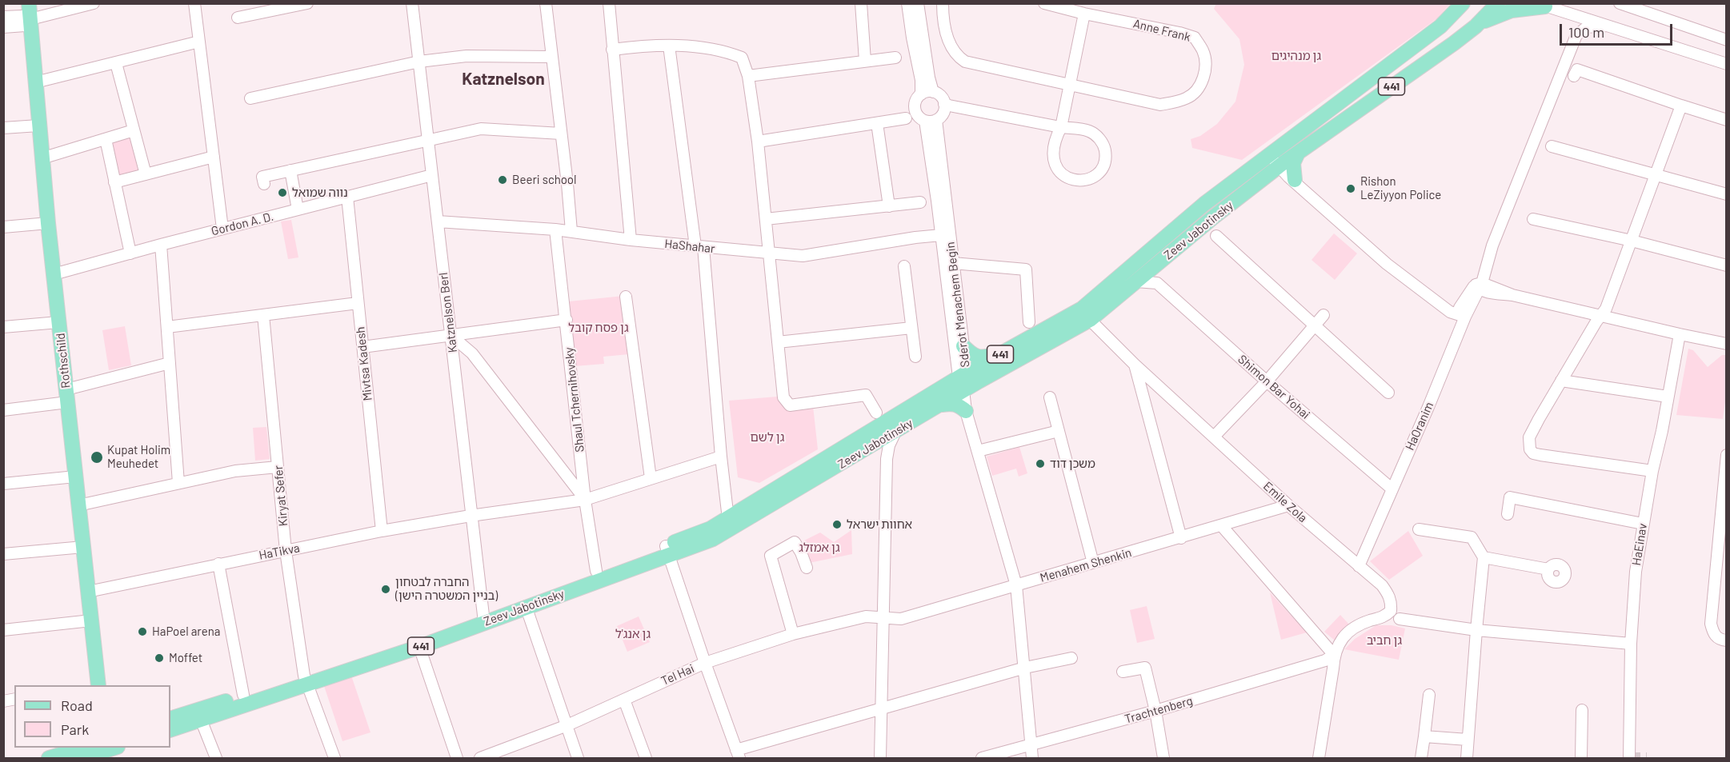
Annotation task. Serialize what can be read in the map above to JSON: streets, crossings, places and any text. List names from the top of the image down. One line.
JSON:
{"streets":{"main road":["441","Zeev Jabotinsky","Rothschild"],"street":["Anne Frank","Gordon A. D.","HaShahar","Sderot Menachem Begin","Katznelson Berl","Mivtsa Kadesh","Shimon Bar Yohai","Shaul Tchernihovsky","HaOranim","Kiryat Sefer","Emile Zola","HaEinav","HaTikva","Menahem Shenkin","Tel Hai","Trachtenberg"]},"crossings":[["Gordon A. D.","Katznelson Berl"],["Gordon A. D.","Rothschild"],["Gordon A. D.","Mivtsa Kadesh"],["Zeev Jabotinsky","Sderot Menachem Begin"],["Zeev Jabotinsky","Katznelson Berl"],["Zeev Jabotinsky","Shaul Tchernihovsky"],["Zeev Jabotinsky","Kiryat Sefer"],["Zeev Jabotinsky","Emile Zola"],["HaShahar","Sderot Menachem Begin"],["HaShahar","Katznelson Berl"],["HaShahar","Shaul Tchernihovsky"],["Katznelson Berl","HaTikva"],["Rothschild","HaTikva"],["Mivtsa Kadesh","HaTikva"],["Shimon Bar Yohai","HaOranim"],["Shaul Tchernihovsky","HaTikva"],["HaOranim","Emile Zola"],["Kiryat Sefer","HaTikva"],["Emile Zola","Menahem Shenkin"],["Emile Zola","Trachtenberg"],["Menahem Shenkin","Tel Hai"]],"districts":["Katznelson"],"parks":["גן מנהיגים","גן פסח קובל","גן לשם","גן אמזלג","גן אנג'ל","גן חביב"],"places":["Beeri school","Rishon LeZiyyon Police","נווה שמואל","Kupat Holim Meuhedet","משכן דוד","אחוות ישראל","החברה לבטחון (בניין המשטרה הישן)","HaPoel arena","Moffet"],"legend":["Road","Park"],"scale_bar":"100 m"}
